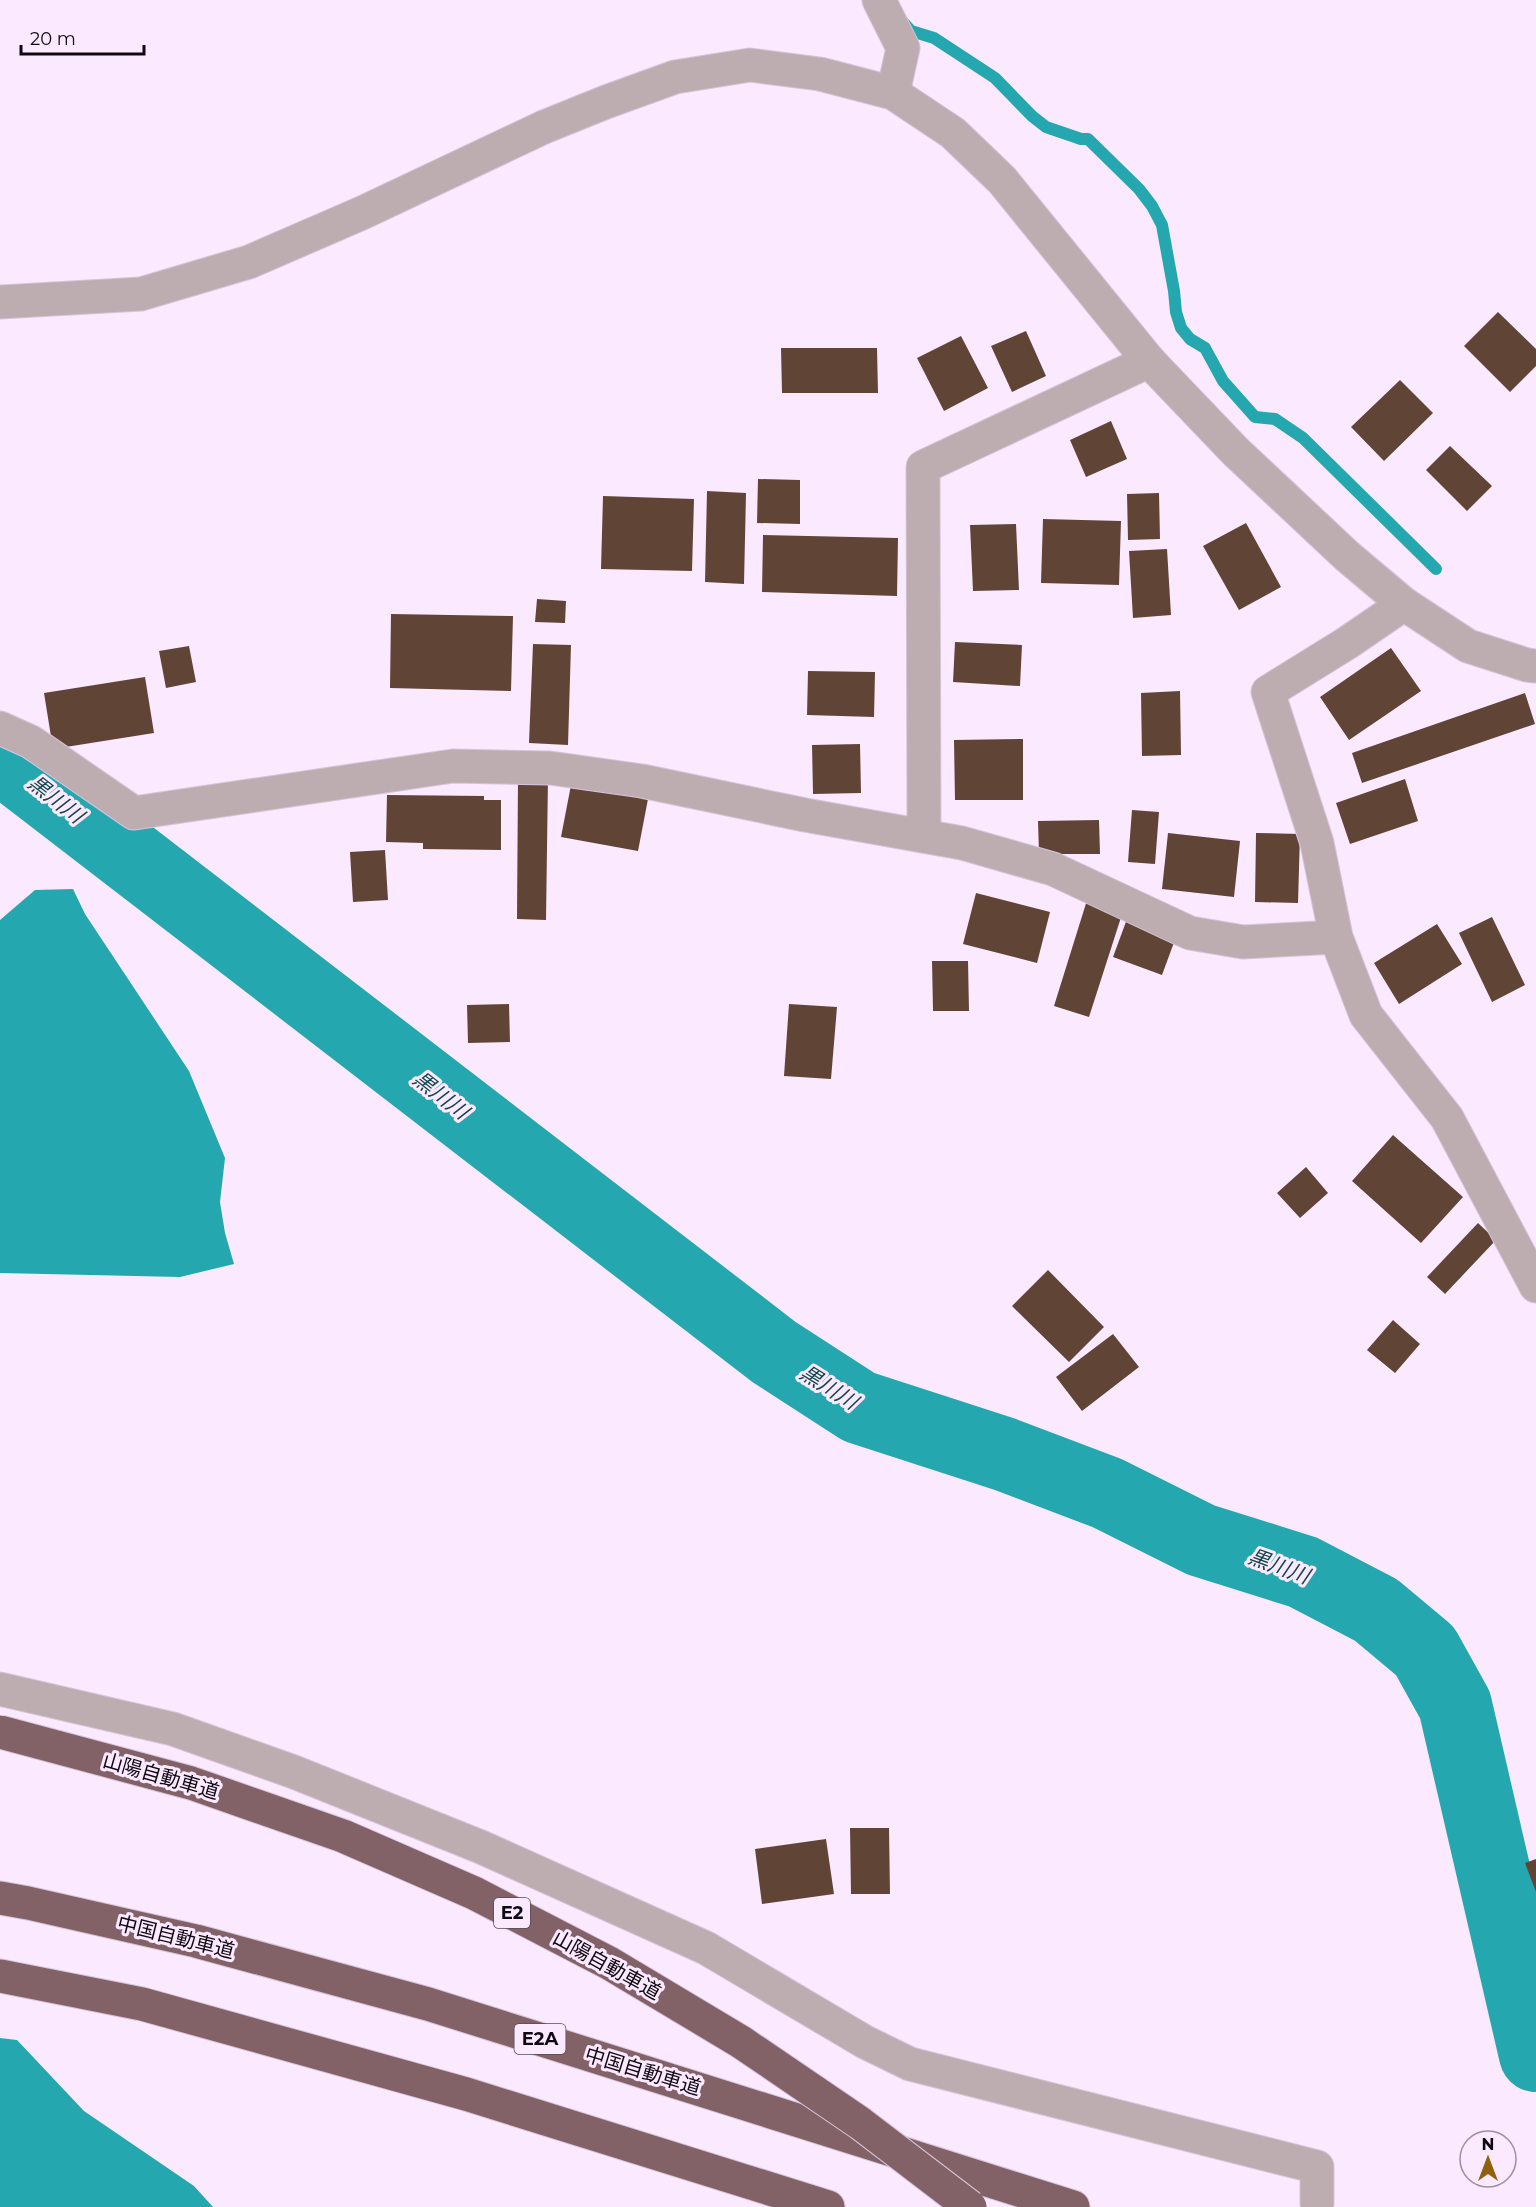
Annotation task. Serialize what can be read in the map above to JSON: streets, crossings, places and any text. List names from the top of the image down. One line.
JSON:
{"streets":{"highway":["山陽自動車道","E2","中国自動車道","E2A"]},"water":["黒川川"],"scale_bar":"20 m","north":"top"}
